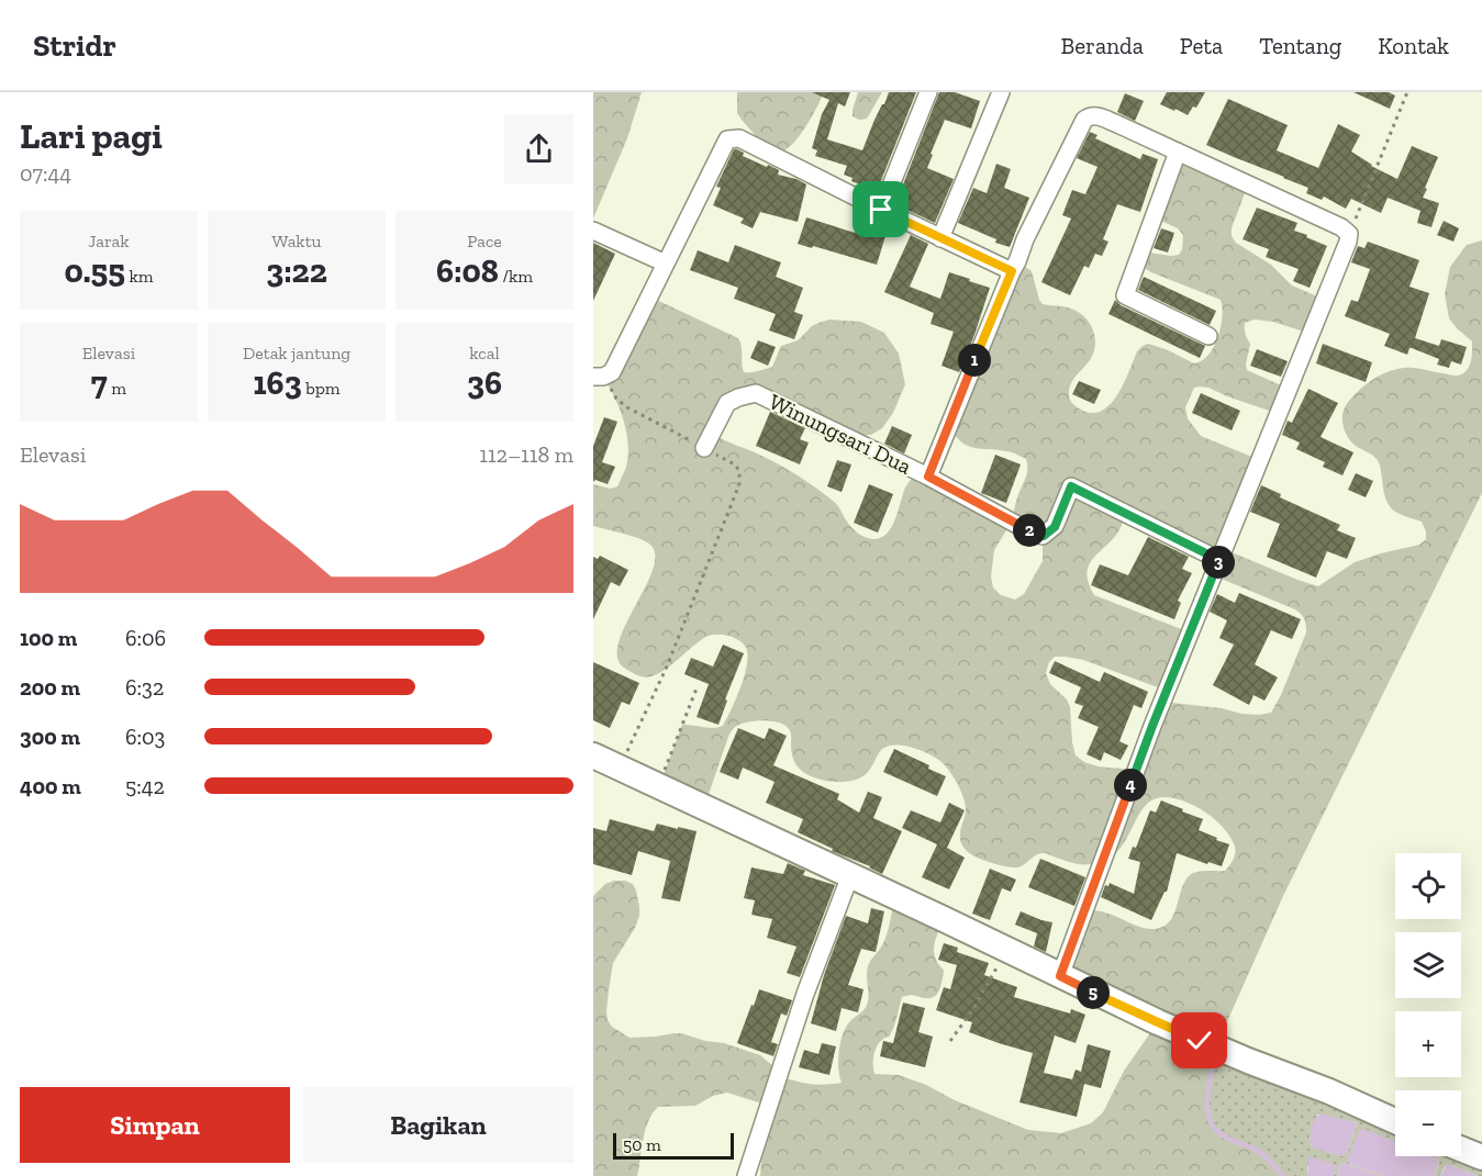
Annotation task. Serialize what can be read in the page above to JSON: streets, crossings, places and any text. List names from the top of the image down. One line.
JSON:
{"streets":{"street":["Winungsari Dua"]},"scale_bar":"50 m","page":{"header":"Stridr","nav":["Beranda","Peta","Tentang","Kontak"],"heading":["Lari pagi","07:44"],"stats":[["Jarak","0.55 km"],["Waktu","3:22"],["Pace","6:08 /km"],["Elevasi","7 m"],["Detak jantung","163 bpm"],["kcal","36"]],"pins":["1","2","3","4","5"],"chart":["Elevasi","112–118 m"],"list":[{"name":"100 m","note":"6:06"},{"name":"200 m","note":"6:32"},{"name":"300 m","note":"6:03"},{"name":"400 m","note":"5:42"}],"map_buttons":["+","−"],"buttons":["Simpan","Bagikan"],"scale":"50 m"}}
